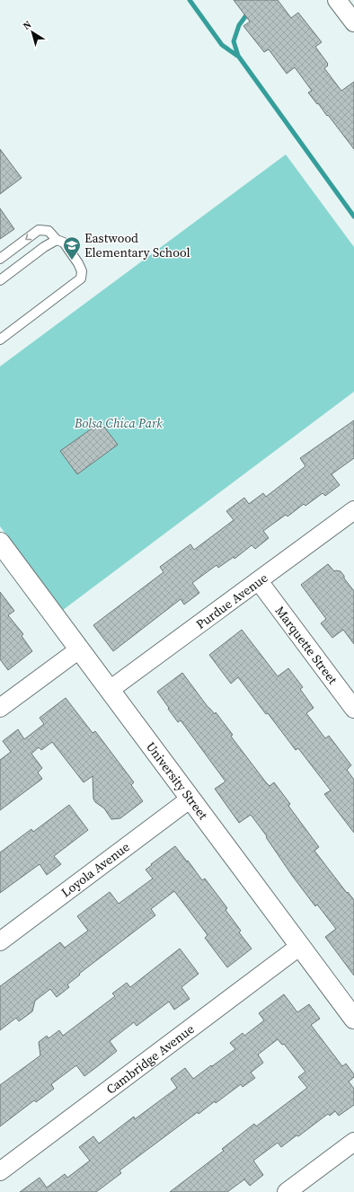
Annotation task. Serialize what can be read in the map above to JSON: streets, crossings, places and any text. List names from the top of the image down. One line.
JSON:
{"streets":{"street":["Purdue Avenue","Marquette Street","University Street","Loyola Avenue","Cambridge Avenue"]},"crossings":[["Purdue Avenue","Marquette Street"],["Purdue Avenue","University Street"],["University Street","Loyola Avenue"],["University Street","Cambridge Avenue"]],"parks":["Bolsa Chica Park"],"places":{"school or university":["Eastwood Elementary School"]},"north":"top left"}
